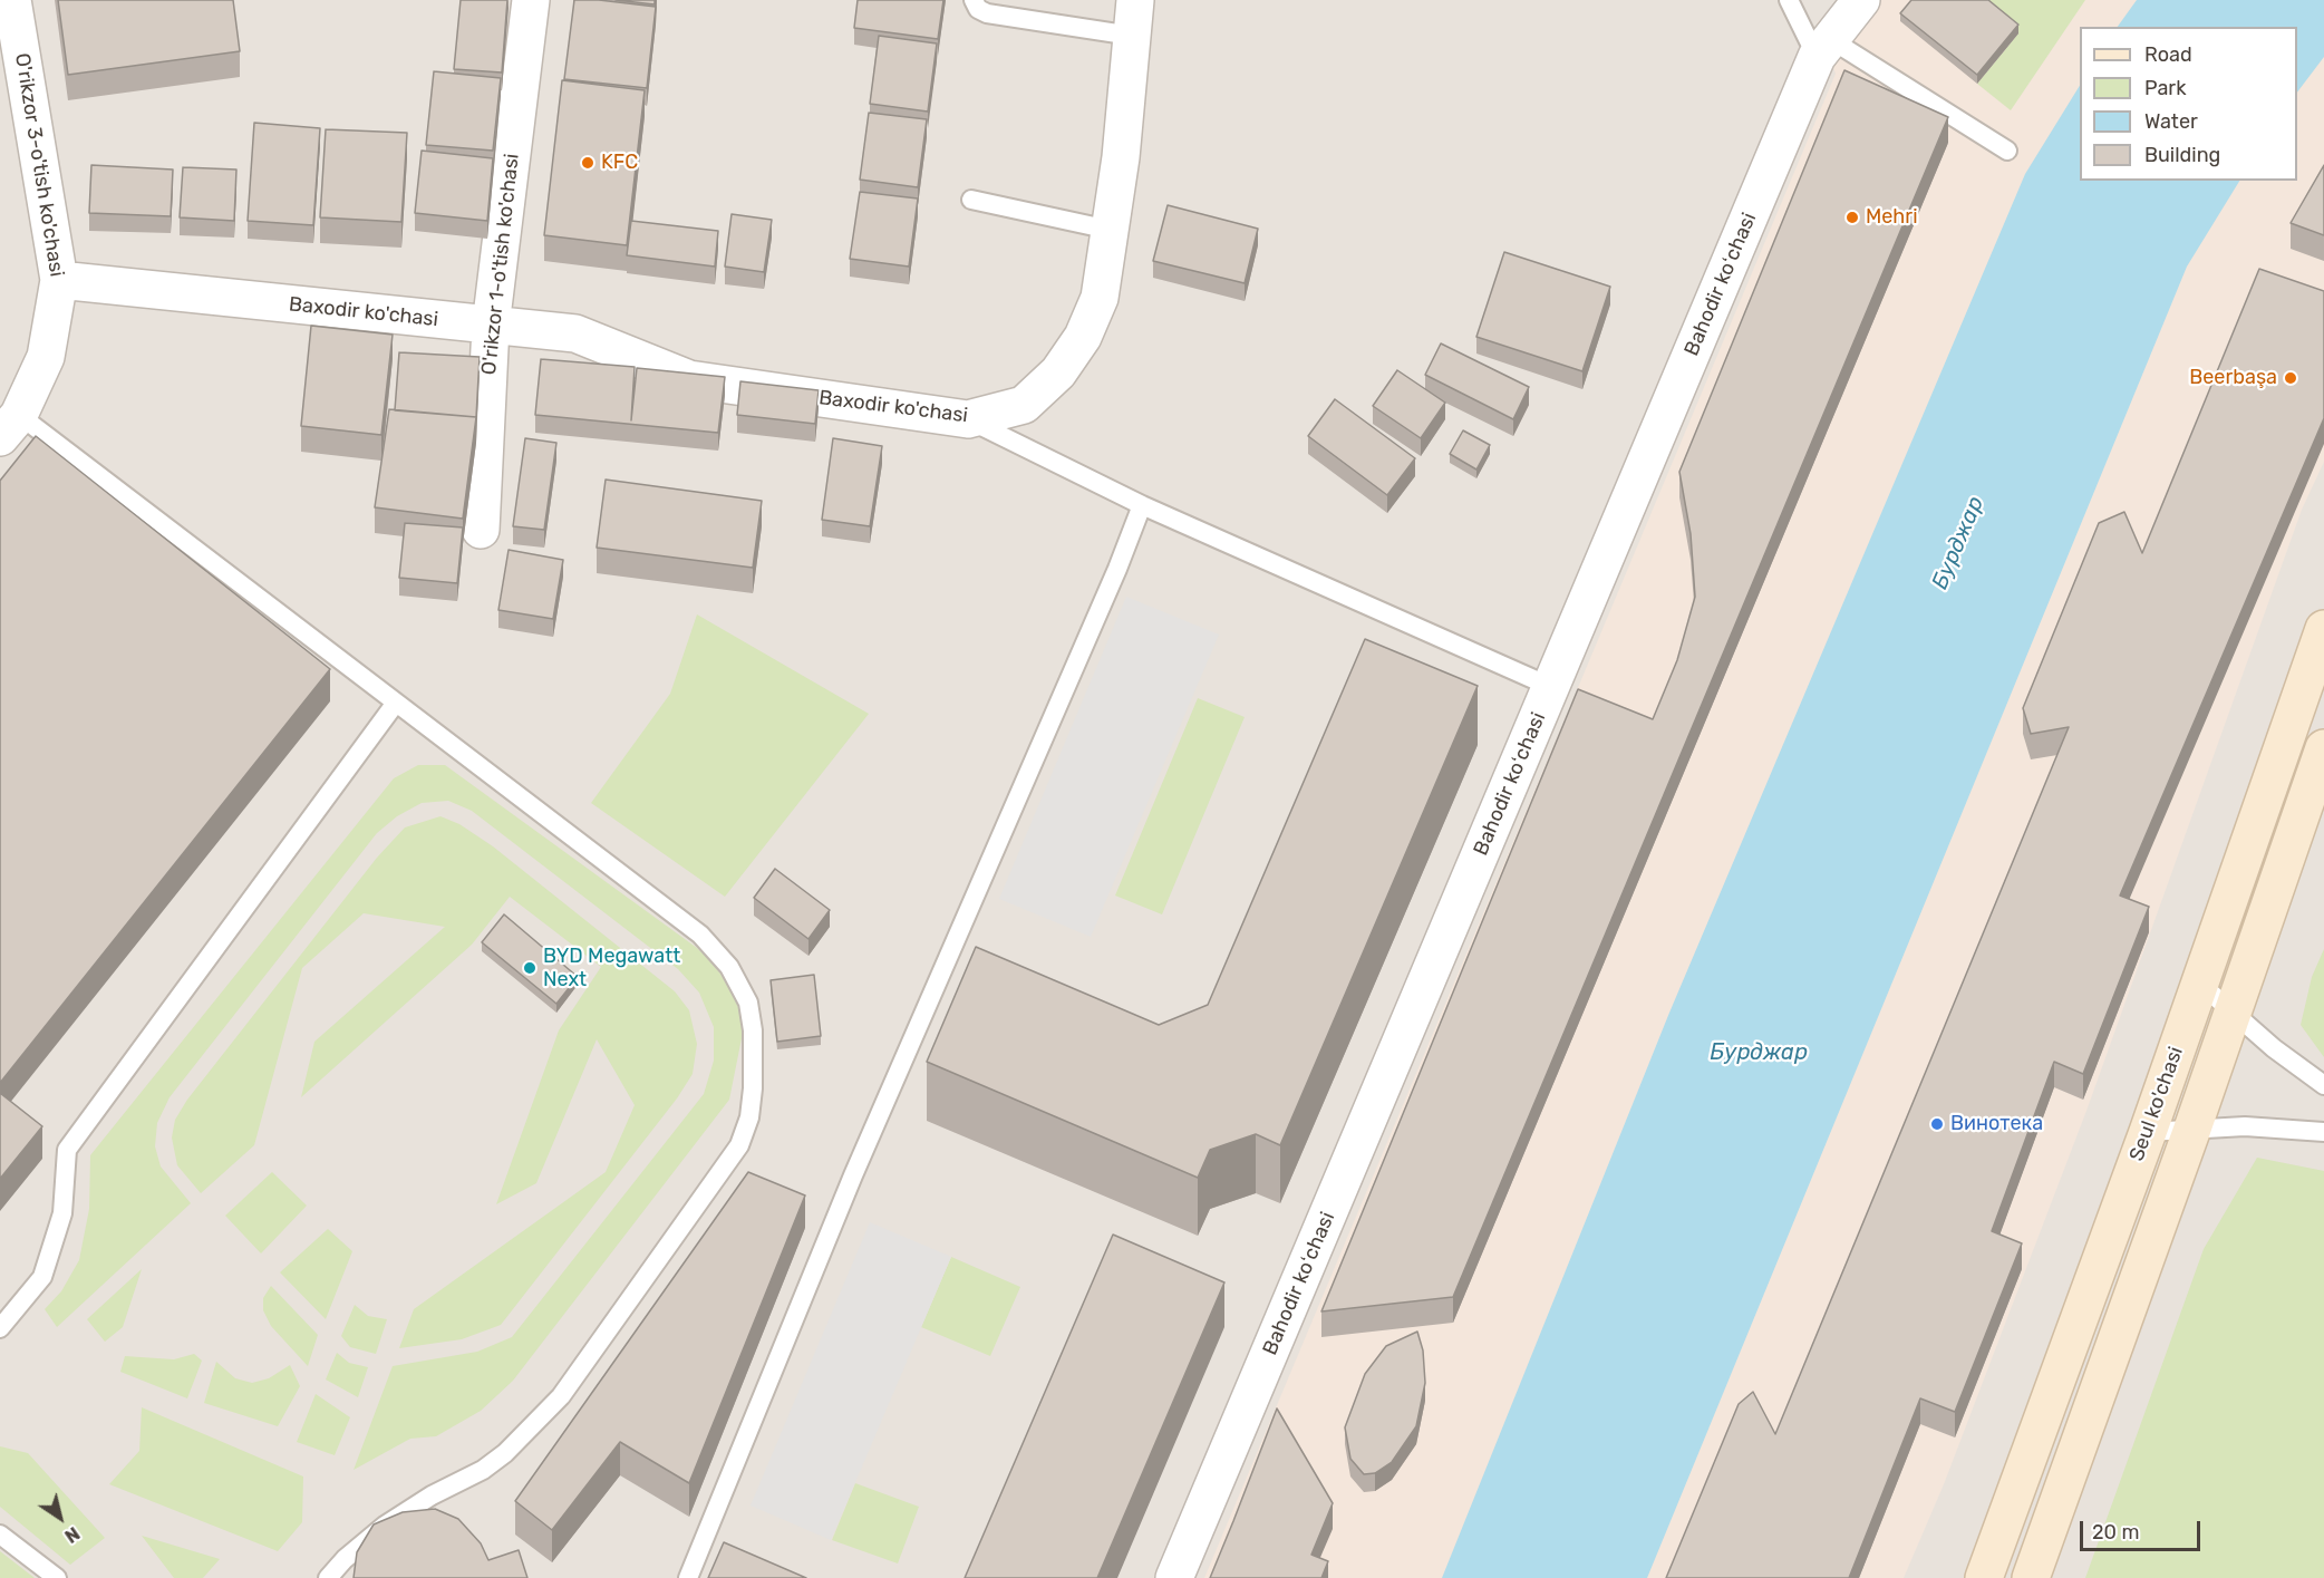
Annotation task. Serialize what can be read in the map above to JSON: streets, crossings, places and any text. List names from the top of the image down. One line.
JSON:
{"streets":{"main road":["Seul ko'chasi"],"street":["O'rikzor 3-o'tish ko'chasi","O'rikzor 1-o'tish ko'chasi","Bahodir koʻchasi","Baxodir ko'chasi"]},"crossings":[["O'rikzor 3-o'tish ko'chasi","Baxodir ko'chasi"],["O'rikzor 1-o'tish ko'chasi","Baxodir ko'chasi"]],"water":["Бурджар"],"places":["KFC","Mehri","Beerbaşa","BYD Megawatt Next","Винотека"],"legend":["Road","Park","Water","Building"],"scale_bar":"20 m","north":"bottom right"}
